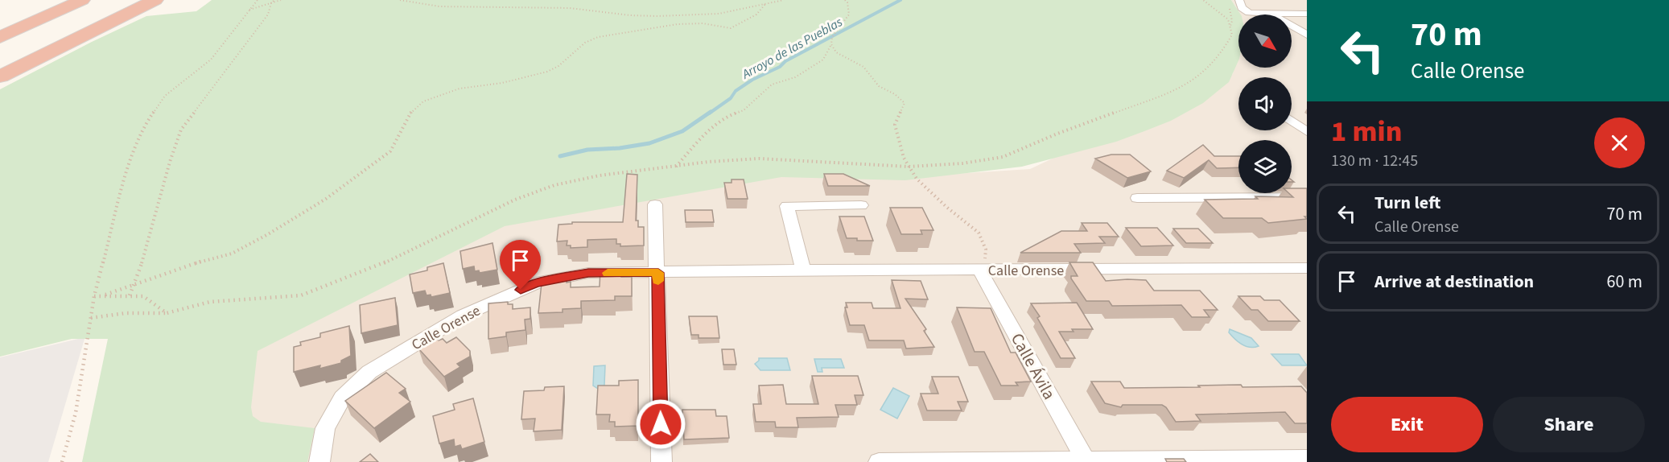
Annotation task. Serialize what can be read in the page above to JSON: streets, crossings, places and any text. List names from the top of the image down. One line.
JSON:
{"streets":{"street":["Calle Orense","Calle Ávila"]},"crossings":[["Calle Orense","Calle Ávila"]],"water":["Arroyo de las Pueblas"],"north":"bottom right","page":{"turn":["70 m","Calle Orense"],"heading":["1 min","130 m · 12:45"],"list":[{"name":"Turn left","note":"Calle Orense","value":"70 m"},{"name":"Arrive at destination","value":"60 m"}],"buttons":["Exit","Share"]}}
